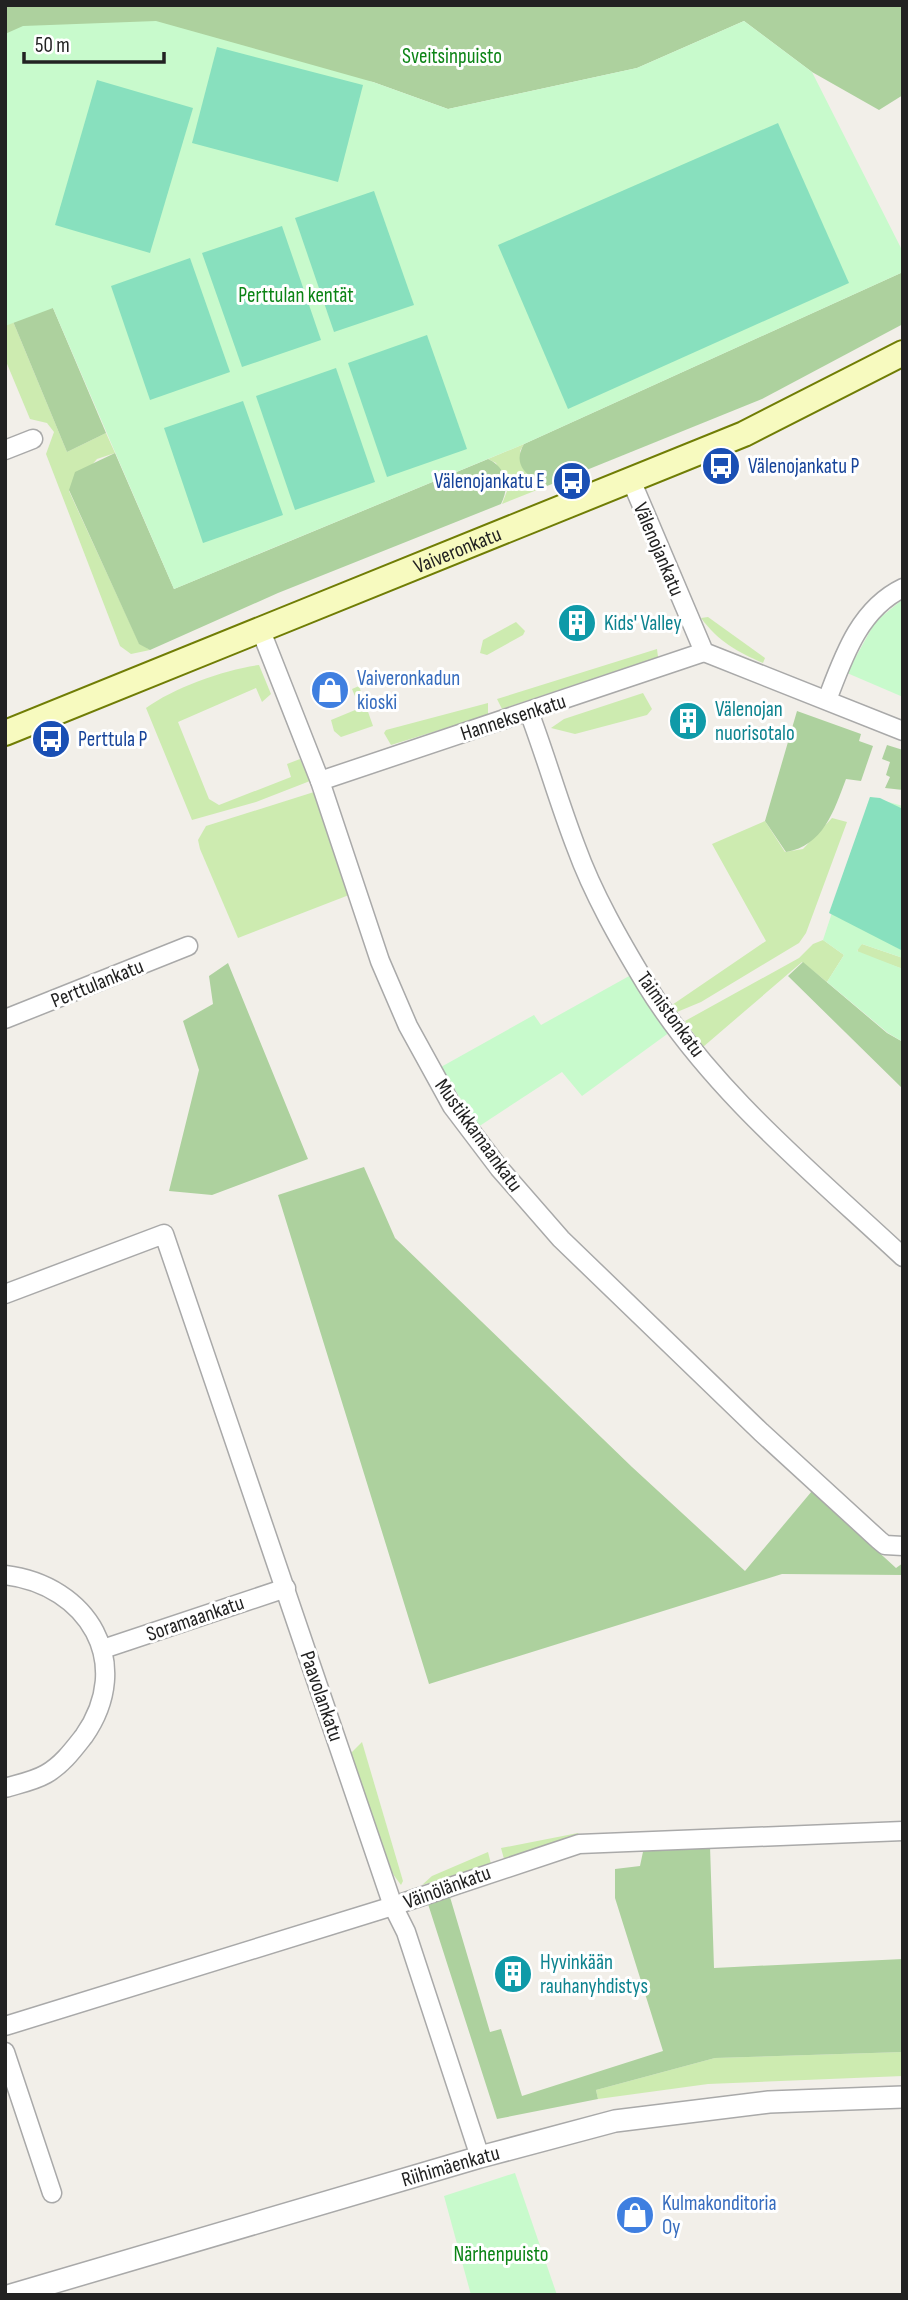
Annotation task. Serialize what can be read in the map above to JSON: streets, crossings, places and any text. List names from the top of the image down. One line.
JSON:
{"streets":{"main road":["Vaiveronkatu"],"street":["Välenojankatu","Hanneksenkatu","Perttulankatu","Taimistonkatu","Mustikkamaankatu","Soramaankatu","Paavolankatu","Väinölänkatu","Riihimäenkatu"]},"crossings":[["Välenojankatu","Vaiveronkatu"],["Välenojankatu","Hanneksenkatu"],["Vaiveronkatu","Mustikkamaankatu"],["Hanneksenkatu","Taimistonkatu"],["Hanneksenkatu","Mustikkamaankatu"],["Soramaankatu","Paavolankatu"],["Paavolankatu","Väinölänkatu"],["Paavolankatu","Riihimäenkatu"]],"parks":["Sveitsinpuisto","Perttulan kentät","Närhenpuisto"],"places":{"bus stop":["Välenojankatu P","Välenojankatu E","Perttula P"],"building":["Kids' Valley","Välenojan nuorisotalo","Hyvinkään rauhanyhdistys"],"shop":["Vaiveronkadun kioski","Kulmakonditoria Oy"]},"scale_bar":"50 m"}
